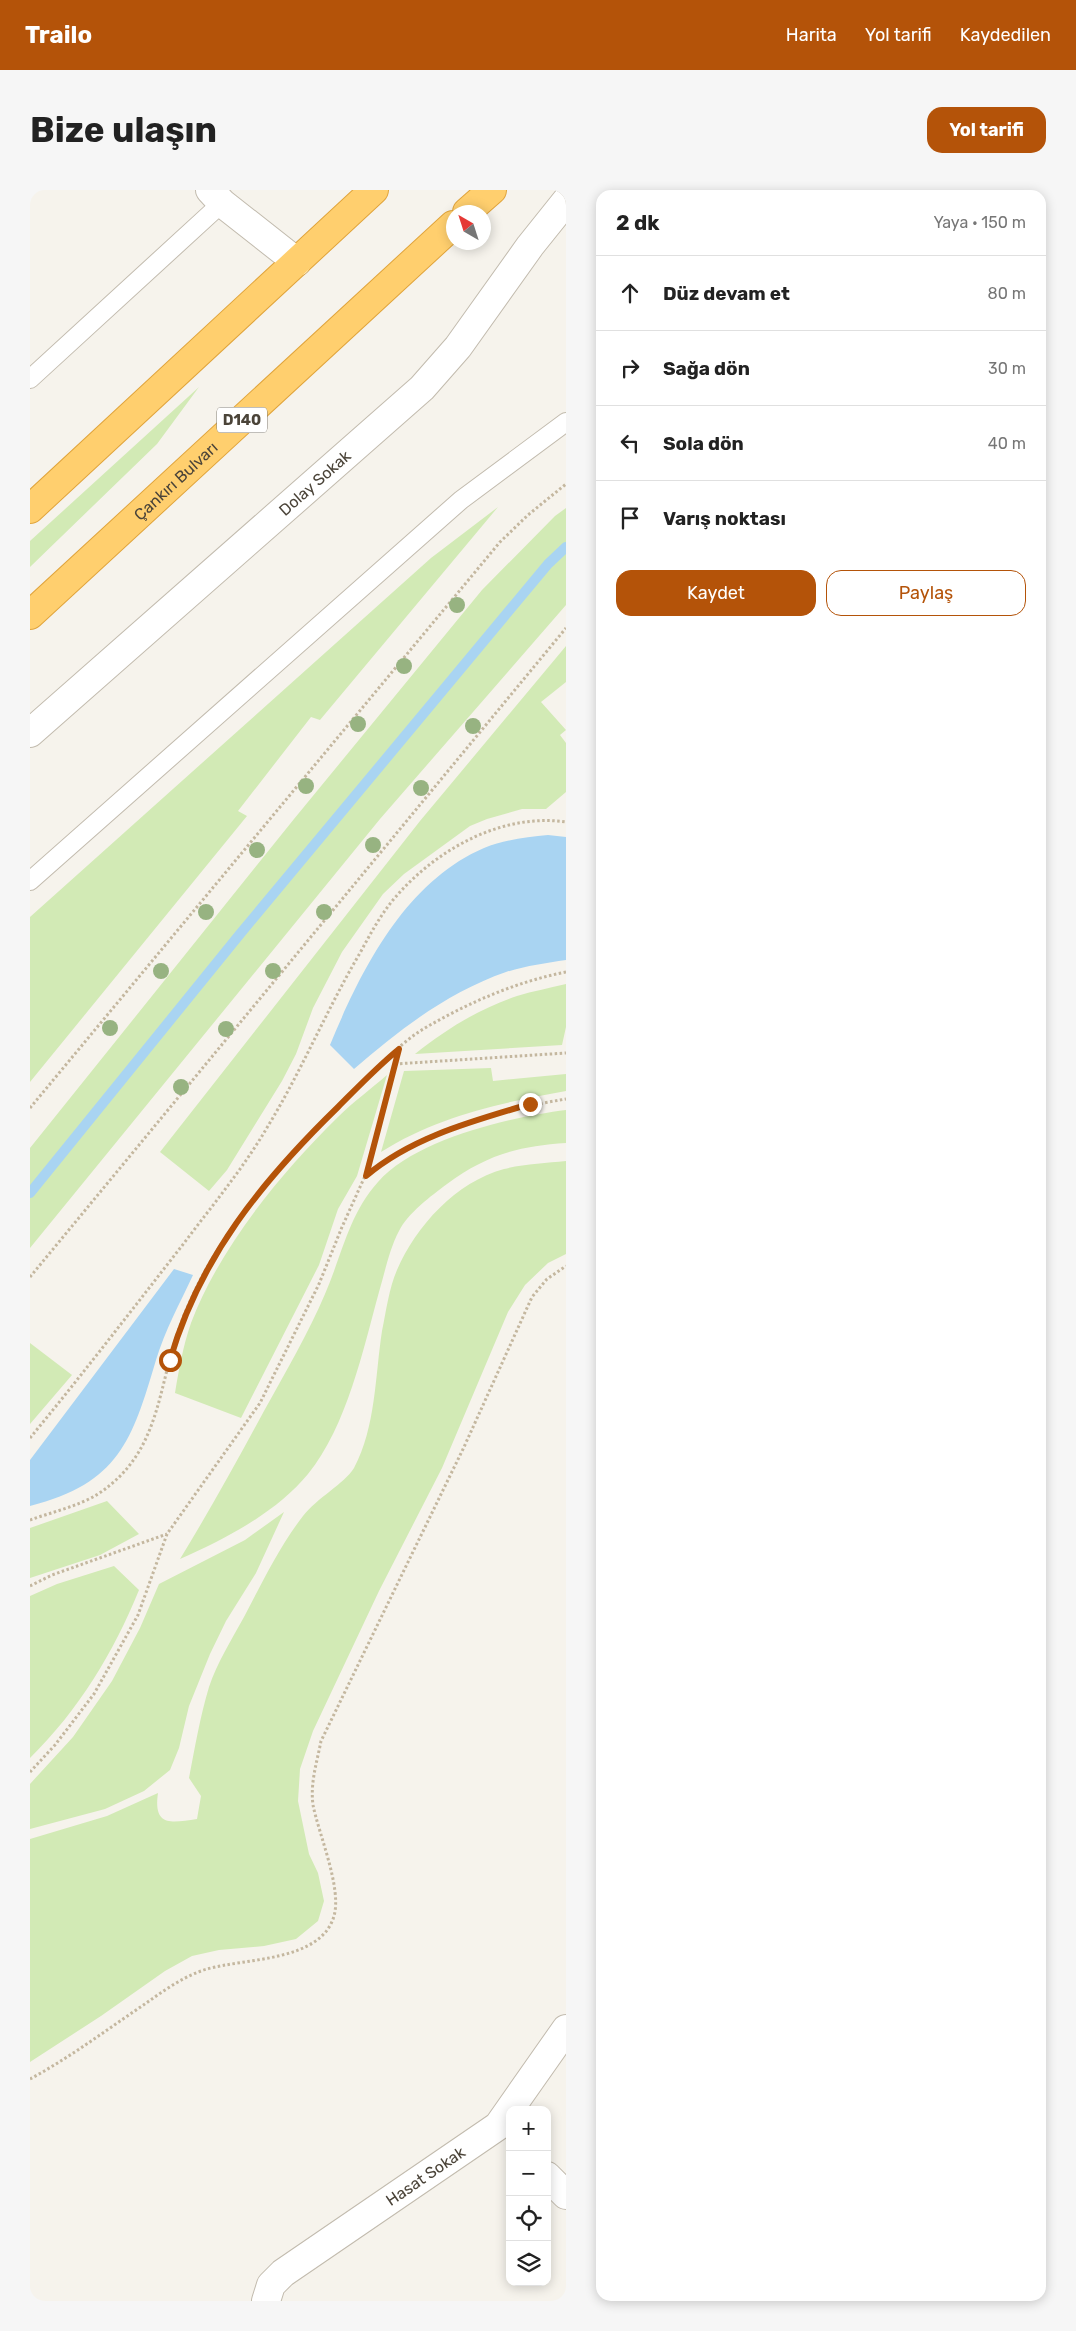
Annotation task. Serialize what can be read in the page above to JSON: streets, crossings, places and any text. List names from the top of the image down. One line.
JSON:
{"streets":{"highway":["D140","Çankırı Bulvarı"],"street":["Dolay Sokak","Hasat Sokak"]},"north":"top left","page":{"header":"Trailo","nav":["Harita","Yol tarifi","Kaydedilen"],"buttons":["Yol tarifi",["Kaydet","Paylaş"]],"title":"Bize ulaşın","heading":["2 dk","Yaya · 150 m"],"list":[["Düz devam et","80 m"],["Sağa dön","30 m"],["Sola dön","40 m"],"Varış noktası"],"map_buttons":["+","−"]}}
